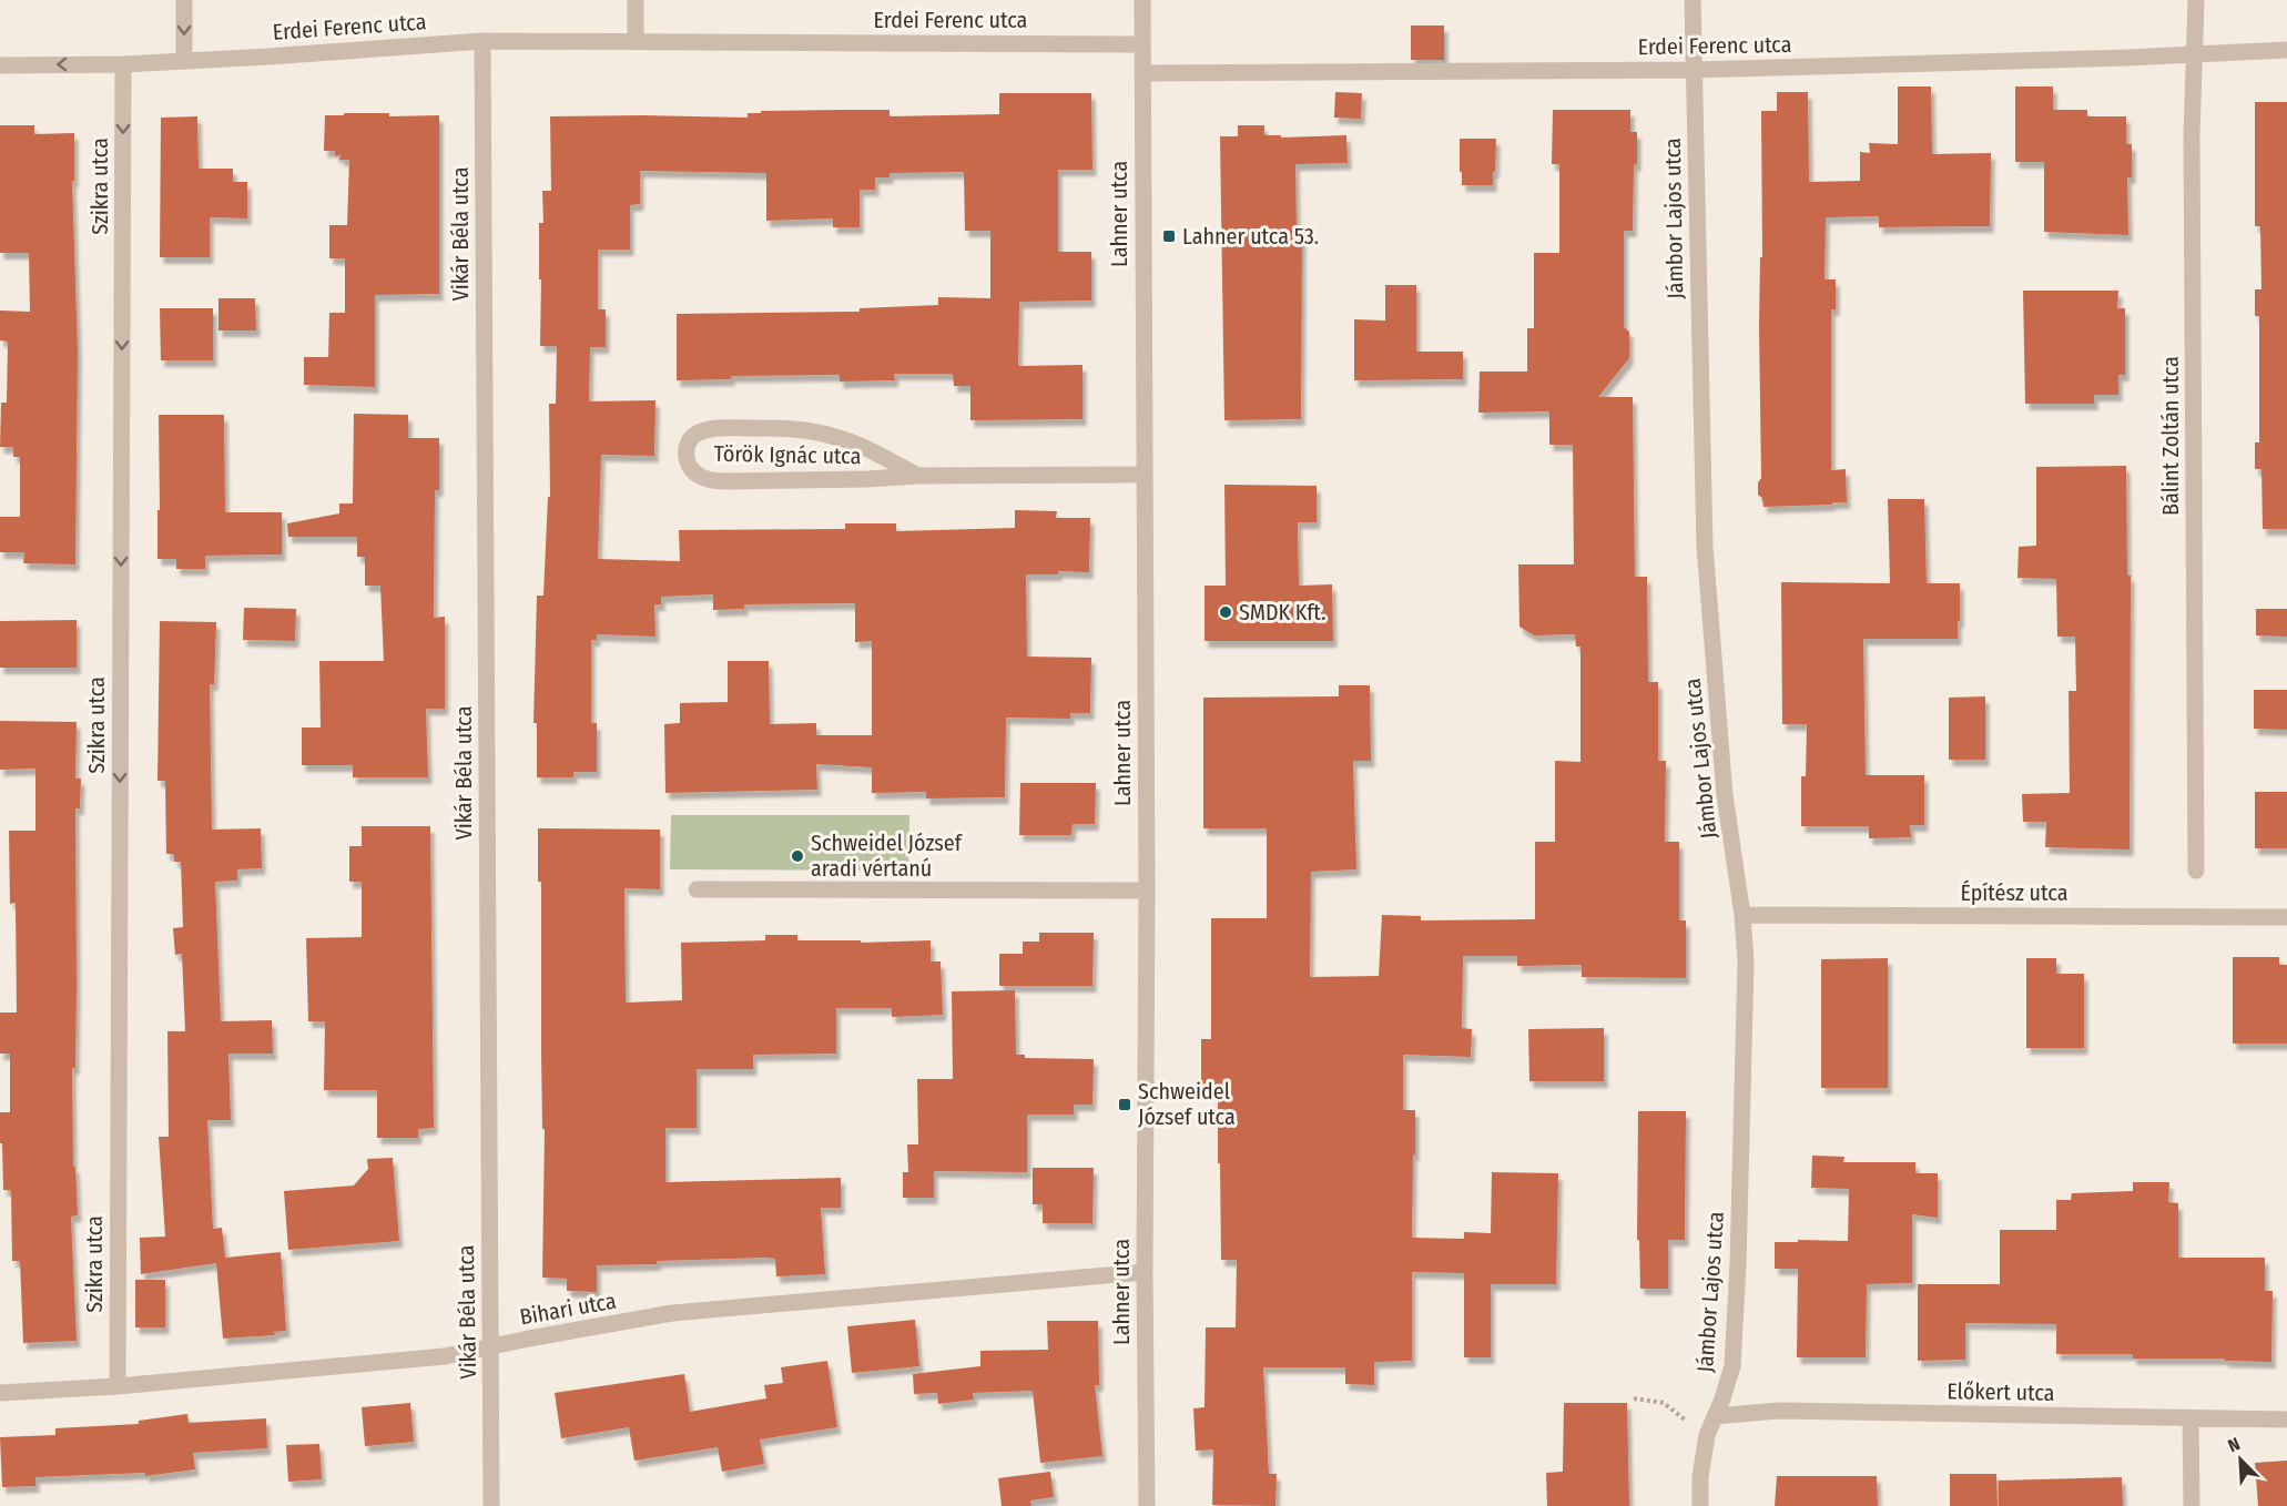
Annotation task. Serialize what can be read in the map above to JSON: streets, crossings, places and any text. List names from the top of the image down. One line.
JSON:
{"streets":{"street":["Erdei Ferenc utca","Szikra utca","Lahner utca","Jámbor Lajos utca","Vikár Béla utca","Bálint Zoltán utca","Török Ignác utca","Építész utca","Bihari utca","Előkert utca"]},"crossings":[["Erdei Ferenc utca","Szikra utca"],["Erdei Ferenc utca","Lahner utca"],["Erdei Ferenc utca","Jámbor Lajos utca"],["Erdei Ferenc utca","Vikár Béla utca"],["Erdei Ferenc utca","Bálint Zoltán utca"],["Szikra utca","Bihari utca"],["Lahner utca","Török Ignác utca"],["Lahner utca","Bihari utca"],["Jámbor Lajos utca","Építész utca"],["Jámbor Lajos utca","Előkert utca"],["Vikár Béla utca","Bihari utca"]],"one_way":["Szikra utca"],"places":{"transit":["Lahner utca 53.","Schweidel József utca"],"other":["SMDK Kft.","Schweidel József aradi vértanú"]},"north":"top left"}
